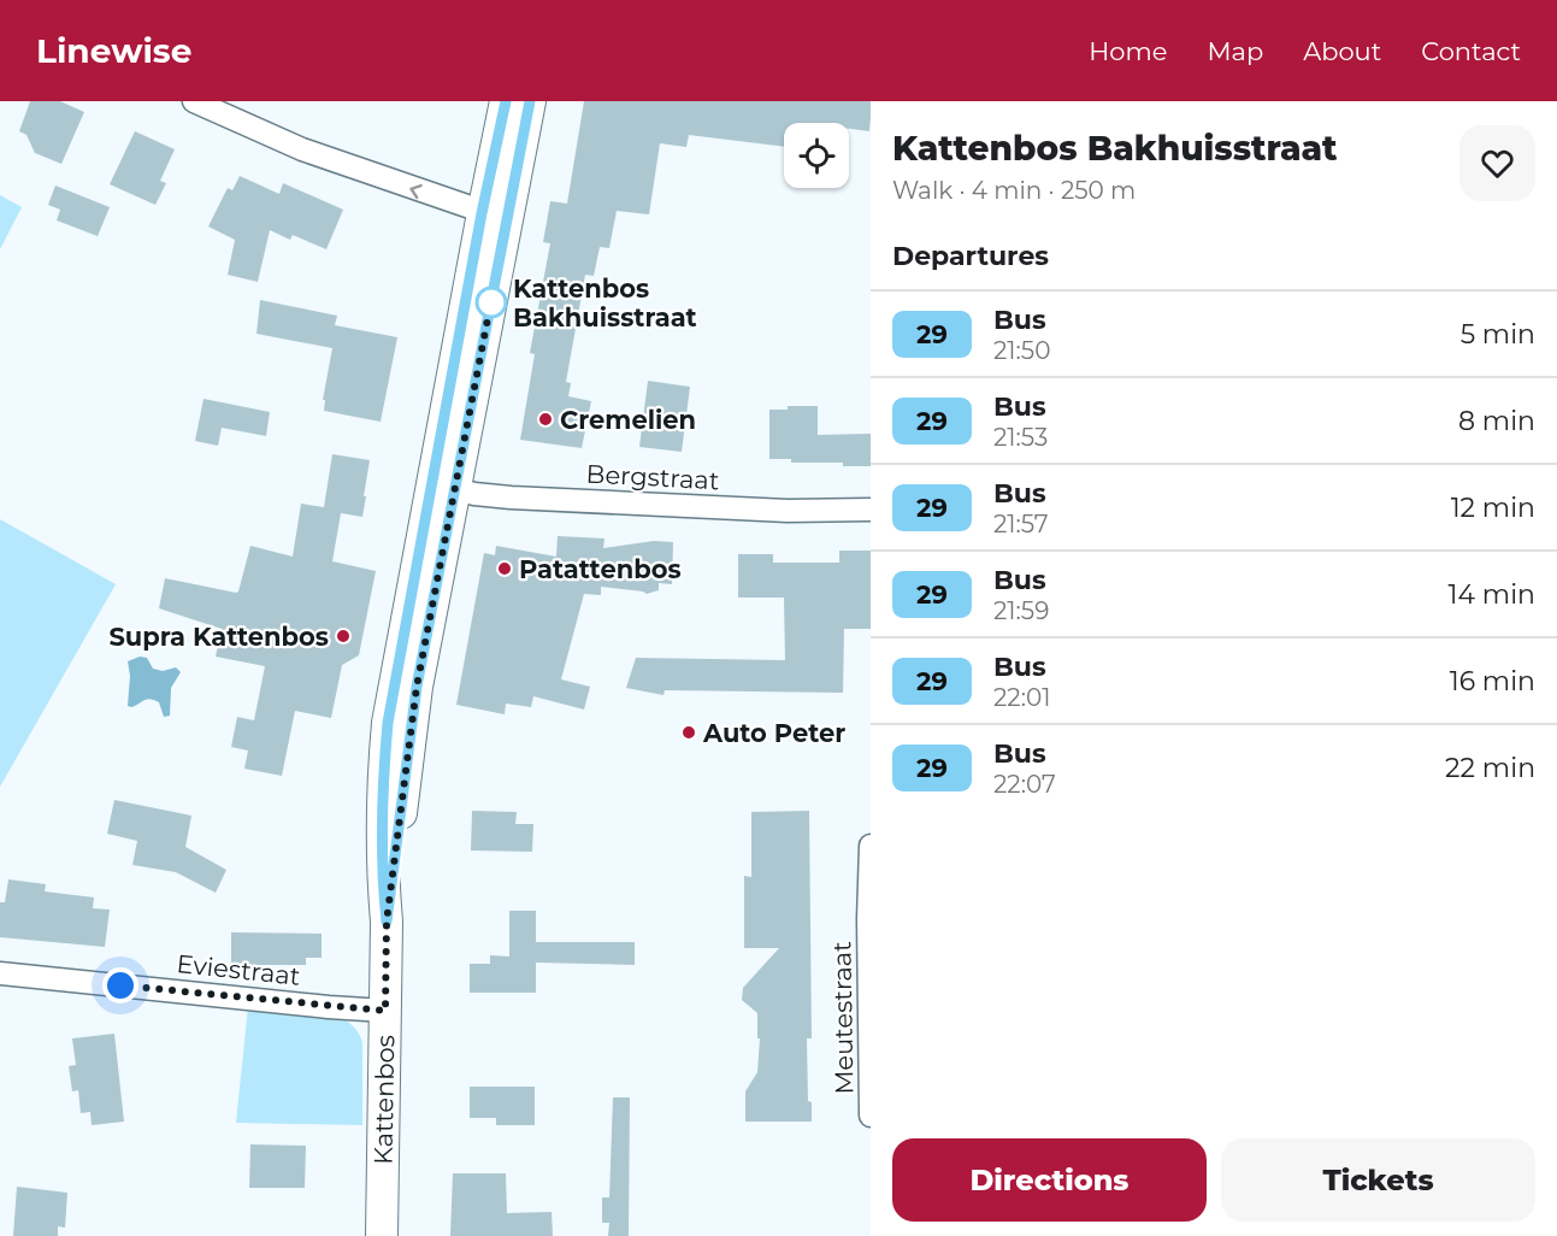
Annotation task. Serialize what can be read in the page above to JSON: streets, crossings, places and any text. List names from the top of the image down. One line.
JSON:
{"streets":{"main road":["Kattenbos"],"street":["Bergstraat","Eviestraat","Meutestraat"]},"crossings":[["Bergstraat","Kattenbos"],["Eviestraat","Kattenbos"]],"places":["Kattenbos Bakhuisstraat","Cremelien","Patattenbos","Supra Kattenbos","Auto Peter"],"lines":["bus line 29"],"page":{"header":"Linewise","nav":["Home","Map","About","Contact"],"heading":[["Kattenbos Bakhuisstraat","Walk · 4 min · 250 m"],"Departures"],"list":[{"mark":"29","name":"Bus","note":"21:50","value":"5 min"},{"mark":"29","name":"Bus","note":"21:53","value":"8 min"},{"mark":"29","name":"Bus","note":"21:57","value":"12 min"},{"mark":"29","name":"Bus","note":"21:59","value":"14 min"},{"mark":"29","name":"Bus","note":"22:01","value":"16 min"},{"mark":"29","name":"Bus","note":"22:07","value":"22 min"}],"buttons":["Directions","Tickets"]}}
